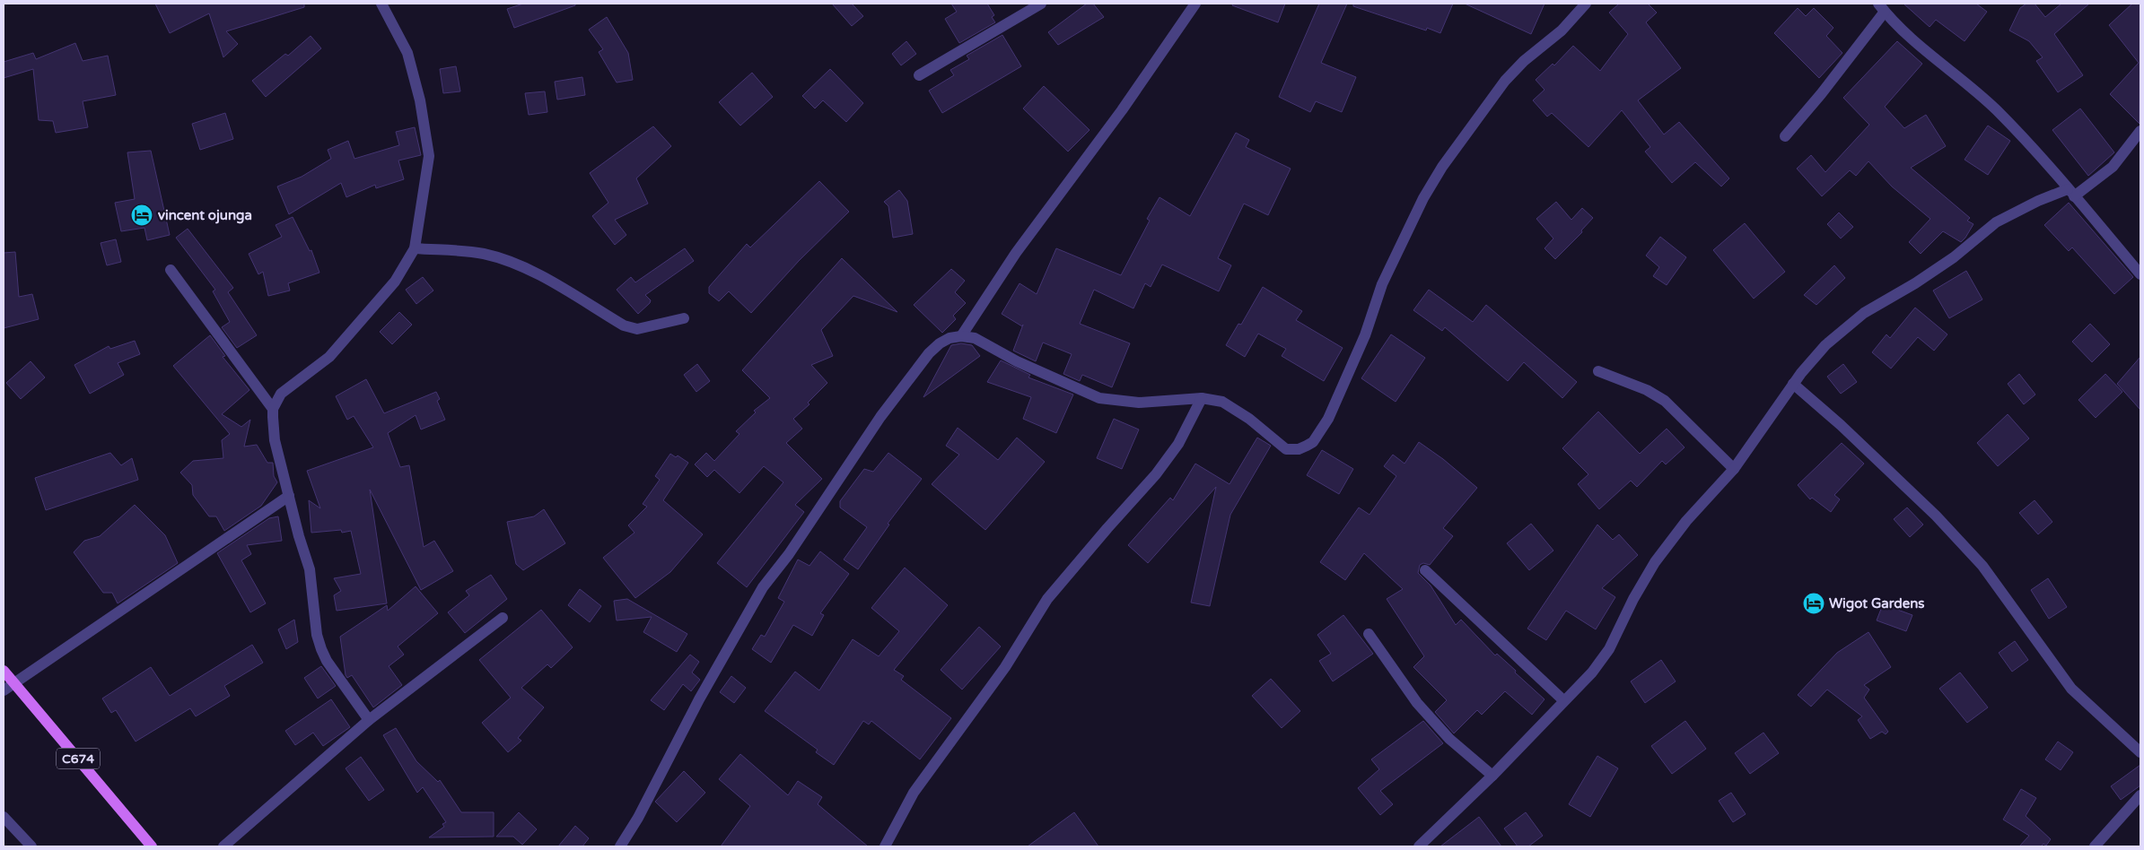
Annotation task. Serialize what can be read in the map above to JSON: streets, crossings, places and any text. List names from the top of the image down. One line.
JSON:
{"streets":{"main road":["C674"]},"places":{"hotel":["vincent ojunga","Wigot Gardens"]}}
